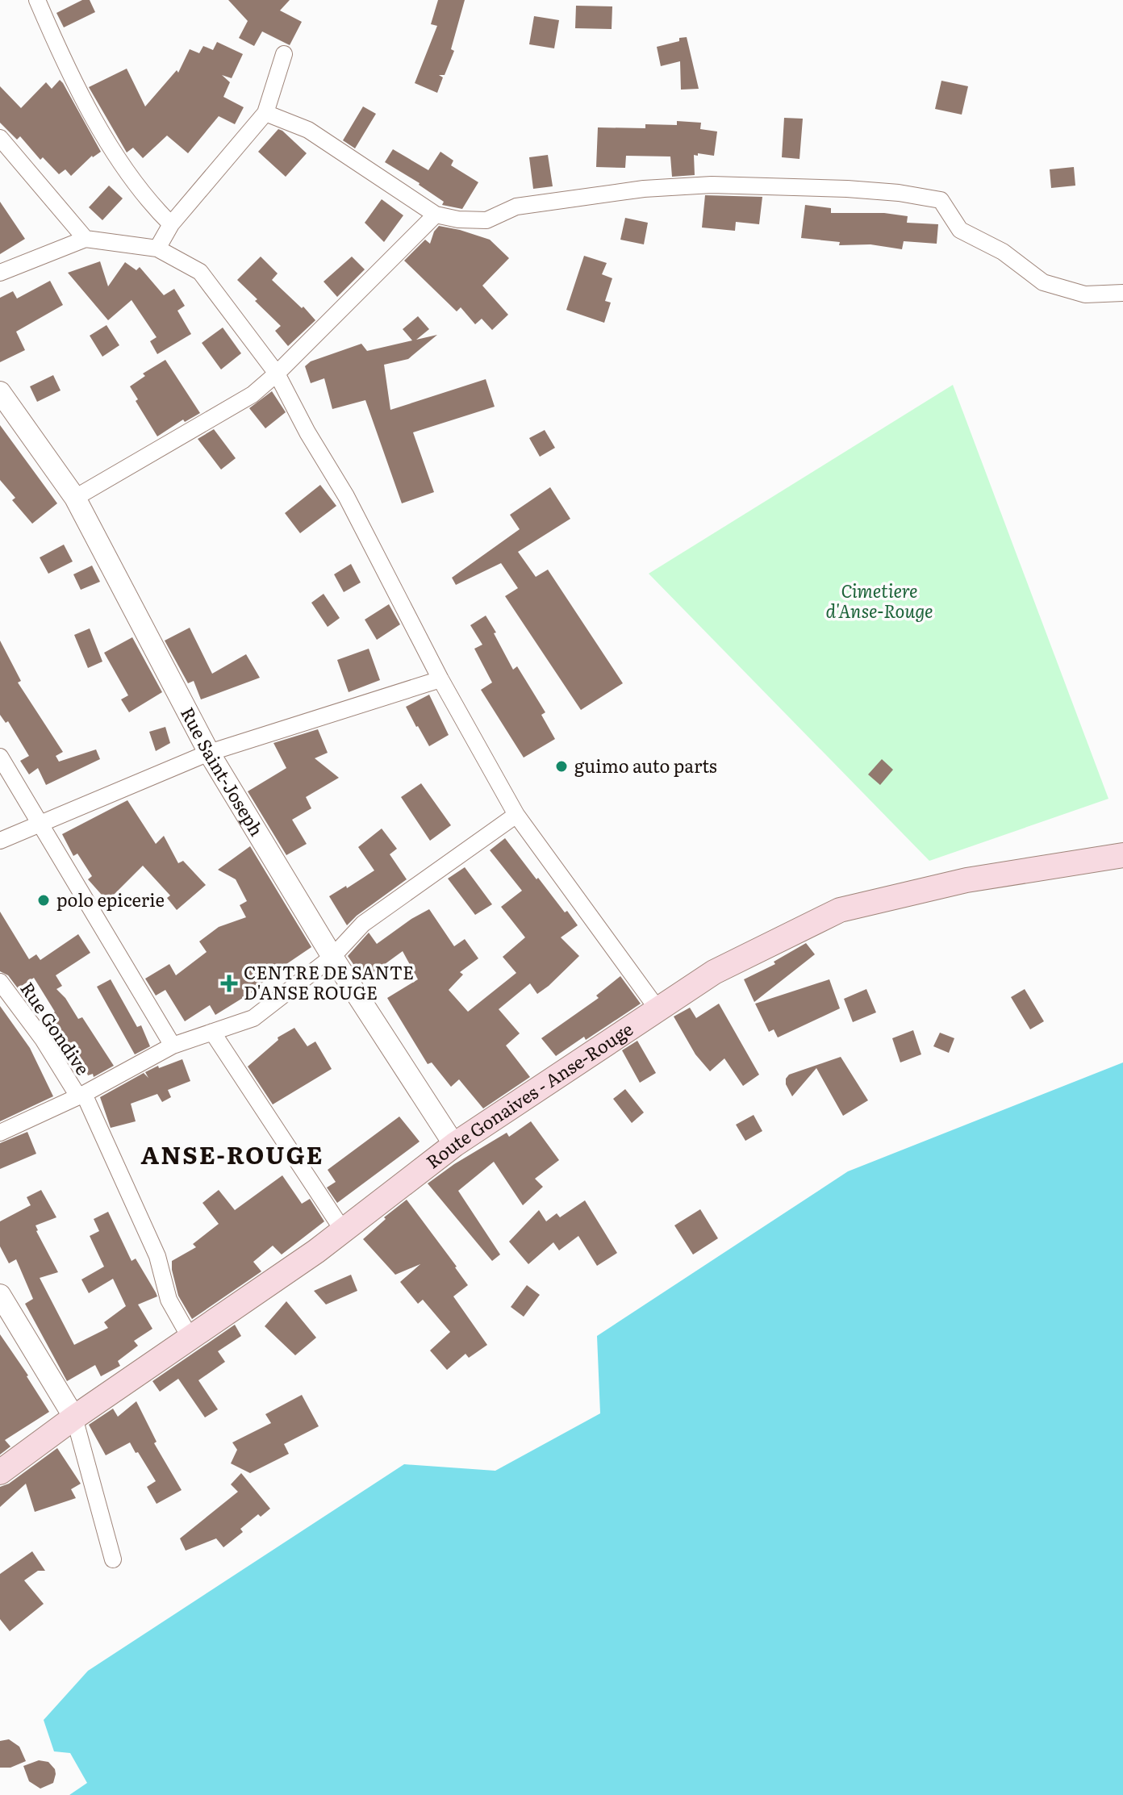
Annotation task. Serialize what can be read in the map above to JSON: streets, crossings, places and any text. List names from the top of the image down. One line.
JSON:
{"streets":{"main road":["Route Gonaives - Anse-Rouge"],"street":["Rue Saint-Joseph","Rue Gondive"]},"crossings":[["Rue Saint-Joseph","Route Gonaives - Anse-Rouge"],["Rue Gondive","Route Gonaives - Anse-Rouge"]],"districts":["ANSE-ROUGE"],"parks":["Cimetiere d'Anse-Rouge"],"places":{"other":["guimo auto parts","polo epicerie"],"health":["CENTRE DE SANTE D'ANSE ROUGE"]}}
